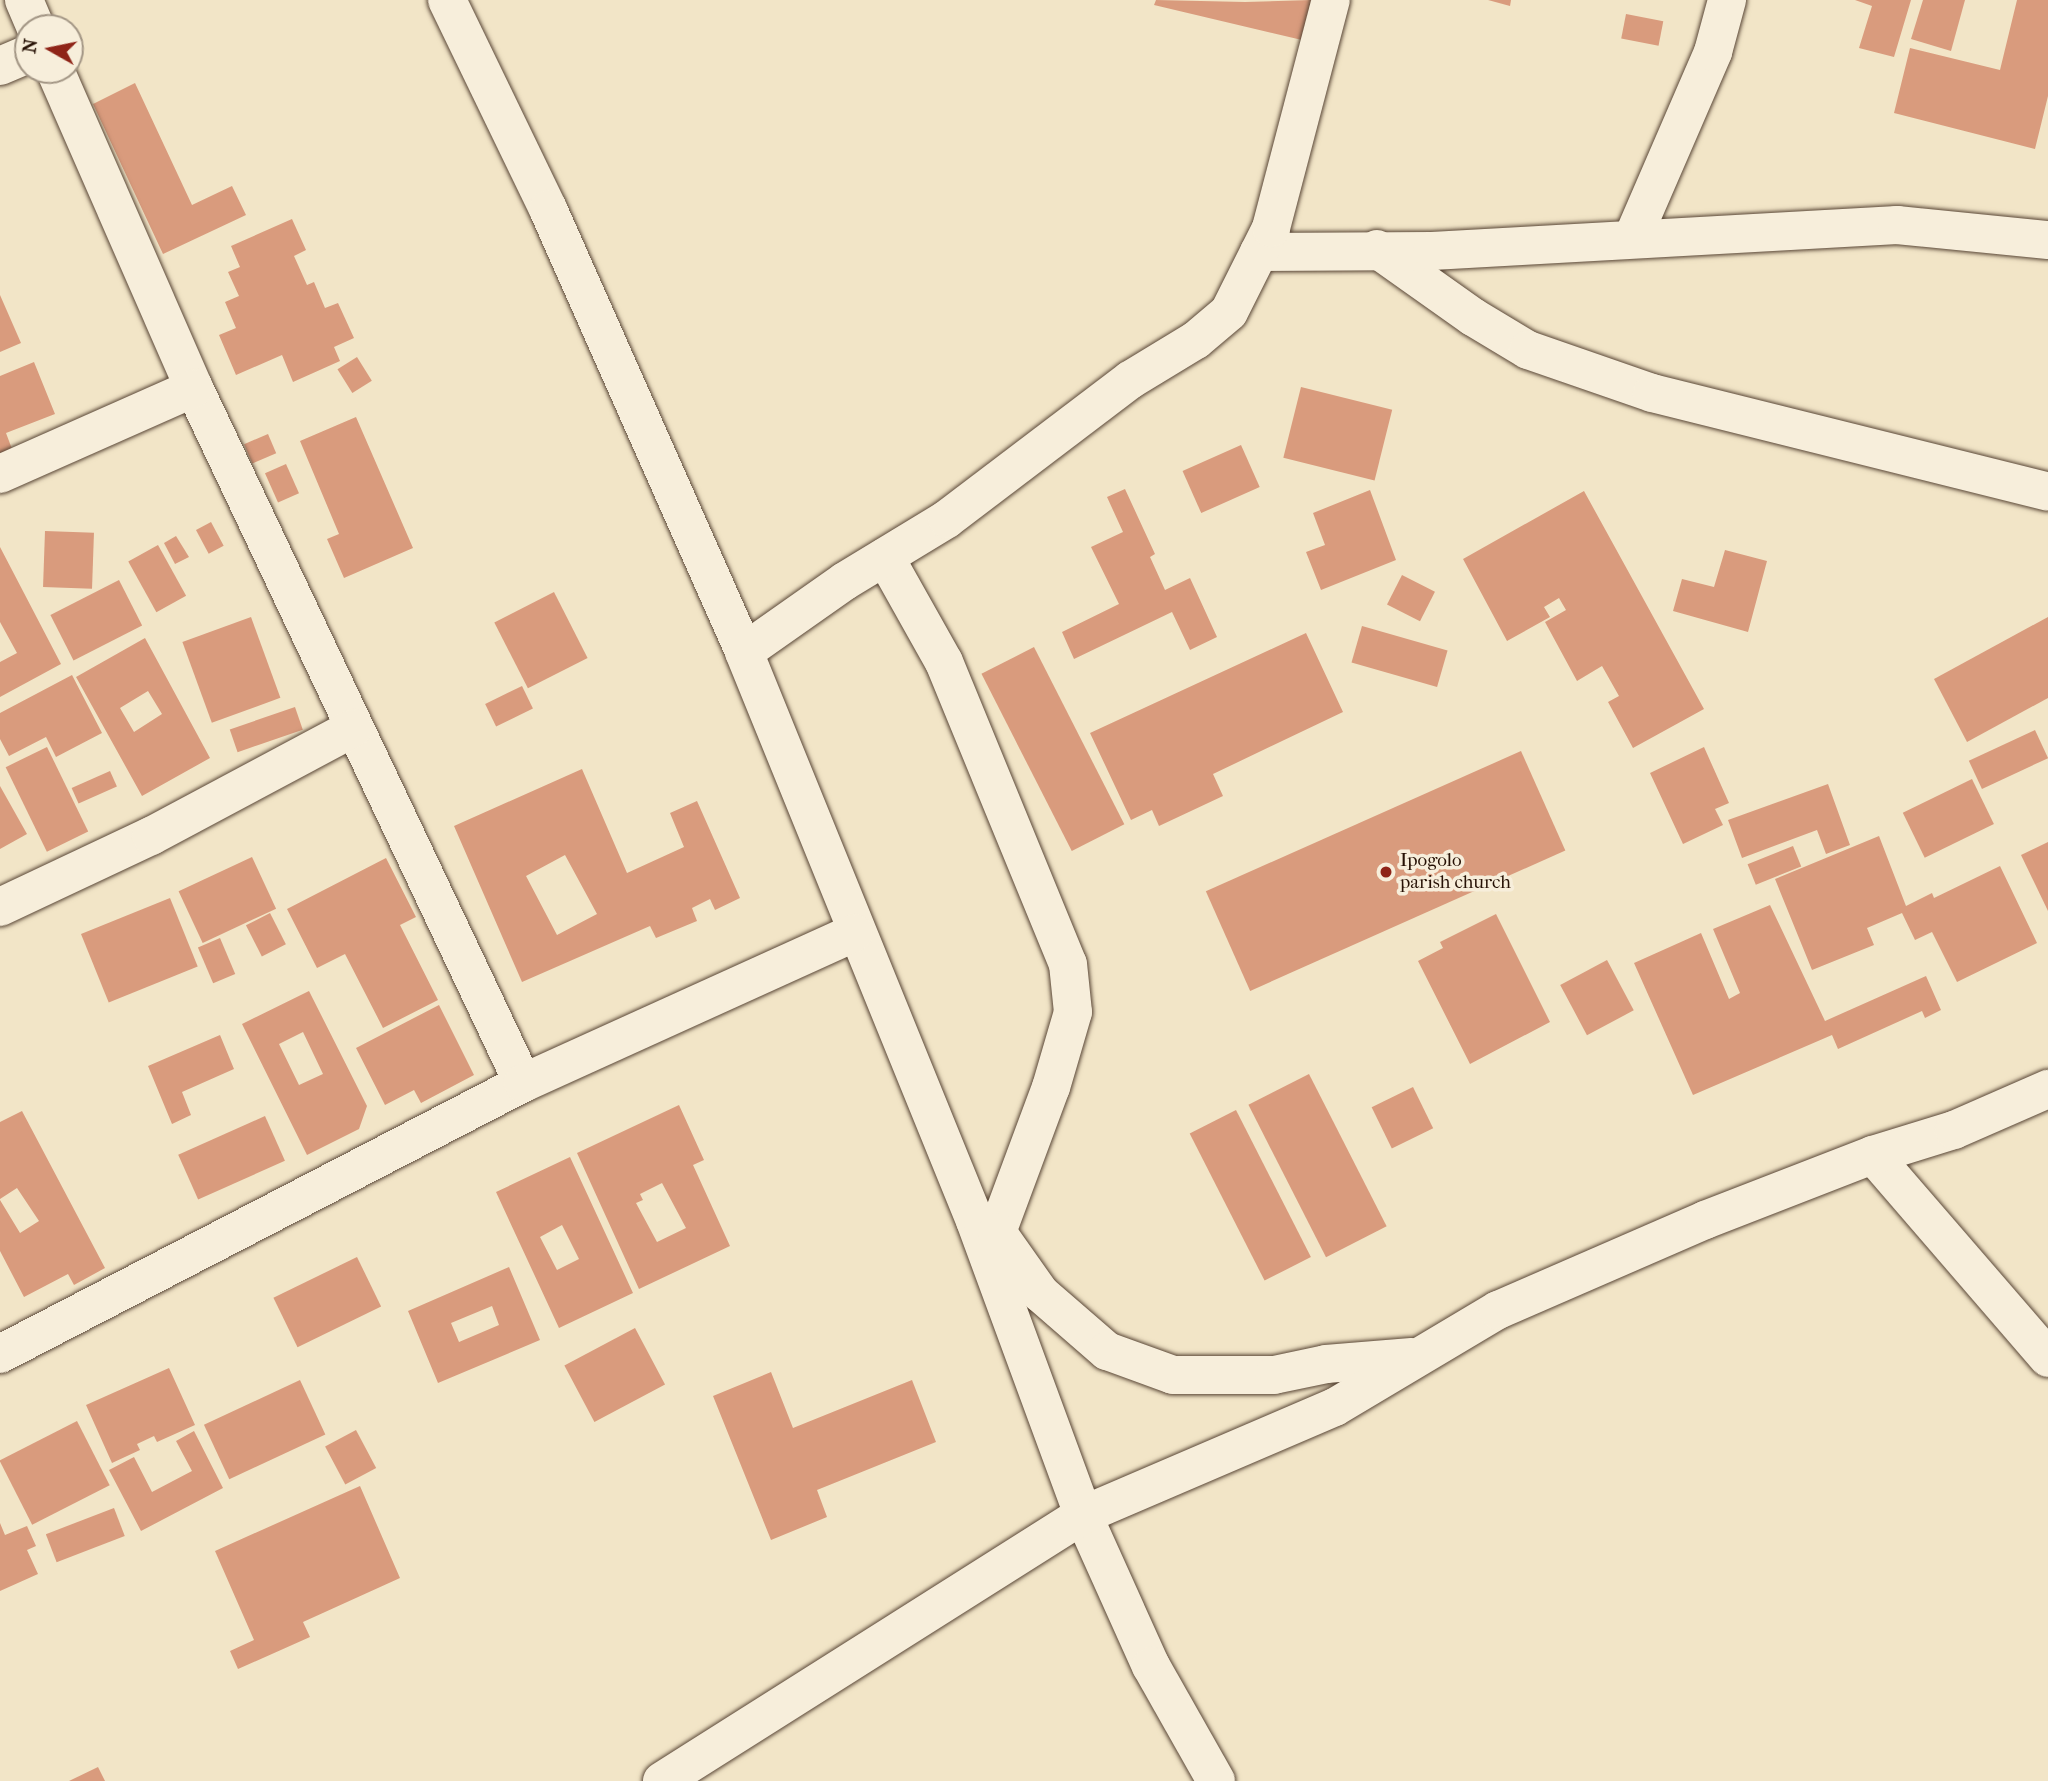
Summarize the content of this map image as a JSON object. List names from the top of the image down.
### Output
{
  "places": ["Ipogolo parish church"],
  "north": "left"
}
